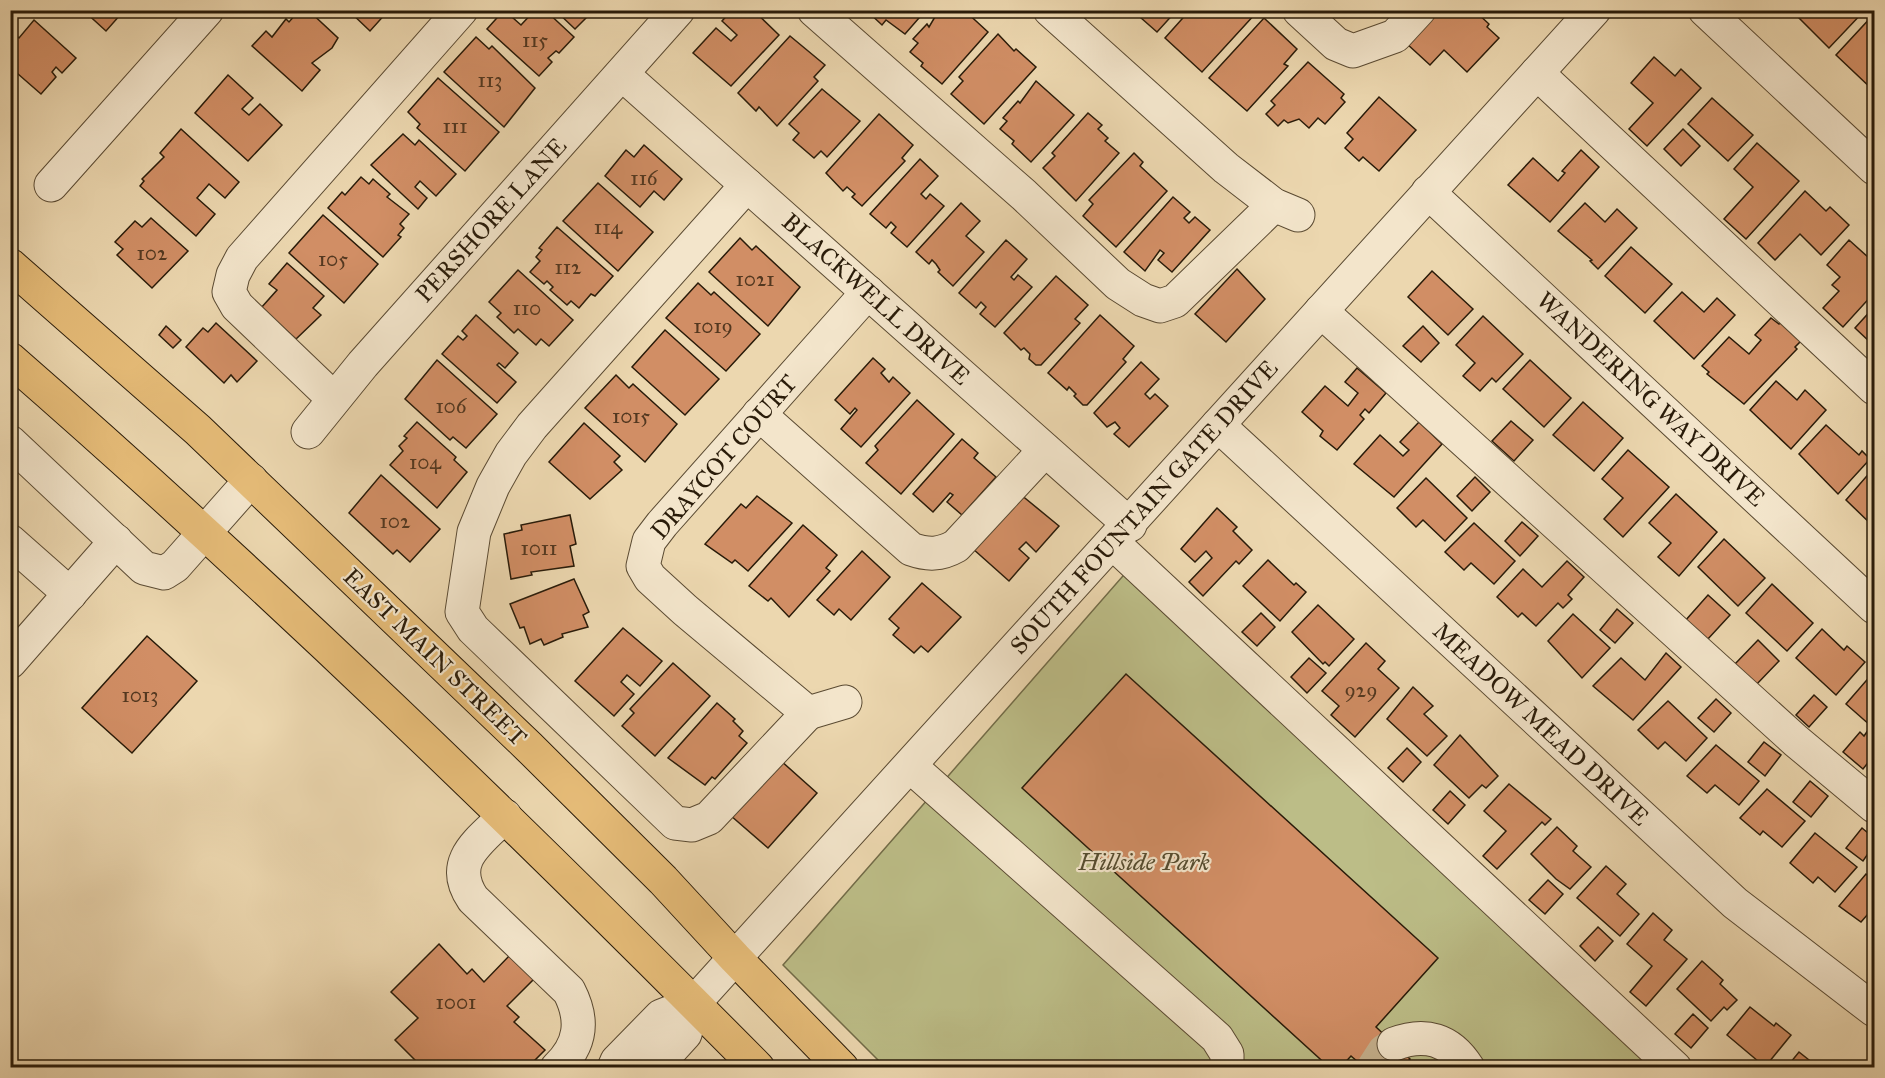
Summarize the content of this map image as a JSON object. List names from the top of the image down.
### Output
{
  "streets": {
    "main road": ["EAST MAIN STREET"],
    "street": [
      "PERSHORE LANE",
      "BLACKWELL DRIVE",
      "WANDERING WAY DRIVE",
      "DRAYCOT COURT",
      "SOUTH FOUNTAIN GATE DRIVE",
      "MEADOW MEAD DRIVE"
    ]
  },
  "crossings": [
    ["PERSHORE LANE", "BLACKWELL DRIVE"],
    ["BLACKWELL DRIVE", "DRAYCOT COURT"],
    ["BLACKWELL DRIVE", "SOUTH FOUNTAIN GATE DRIVE"],
    ["WANDERING WAY DRIVE", "SOUTH FOUNTAIN GATE DRIVE"],
    ["SOUTH FOUNTAIN GATE DRIVE", "EAST MAIN STREET"],
    ["SOUTH FOUNTAIN GATE DRIVE", "MEADOW MEAD DRIVE"]
  ],
  "parks": ["Hillside Park"],
  "house_numbers": [
    "115",
    "113",
    "111",
    "116",
    "114",
    "102",
    "105",
    "112",
    "1021",
    "110",
    "1019",
    "106",
    "1015",
    "104",
    "102",
    "1011",
    "929",
    "1013",
    "1001"
  ]
}
